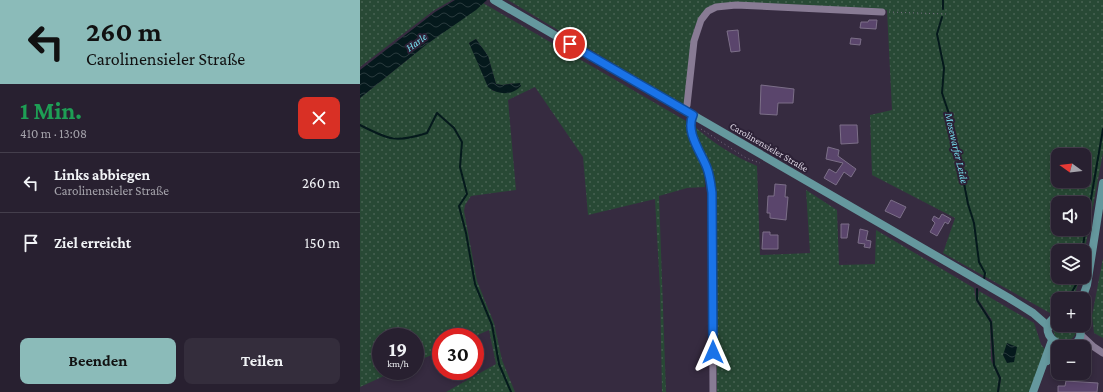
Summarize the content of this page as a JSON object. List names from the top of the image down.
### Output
{
  "streets": {
    "main road": ["Carolinensieler Straße"]
  },
  "water": ["Harle", "Mosewarfer Leide"],
  "north": "left",
  "page": {
    "turn": ["260 m", "Carolinensieler Straße"],
    "heading": ["1 Min.", "410 m · 13:08"],
    "map_buttons": ["+", "−"],
    "list": [
      {
        "name": "Links abbiegen",
        "note": "Carolinensieler Straße",
        "value": "260 m"
      },
      {
        "name": "Ziel erreicht",
        "value": "150 m"
      }
    ],
    "speed": "19 km/h",
    "limit": "30",
    "buttons": ["Beenden", "Teilen"]
  }
}
